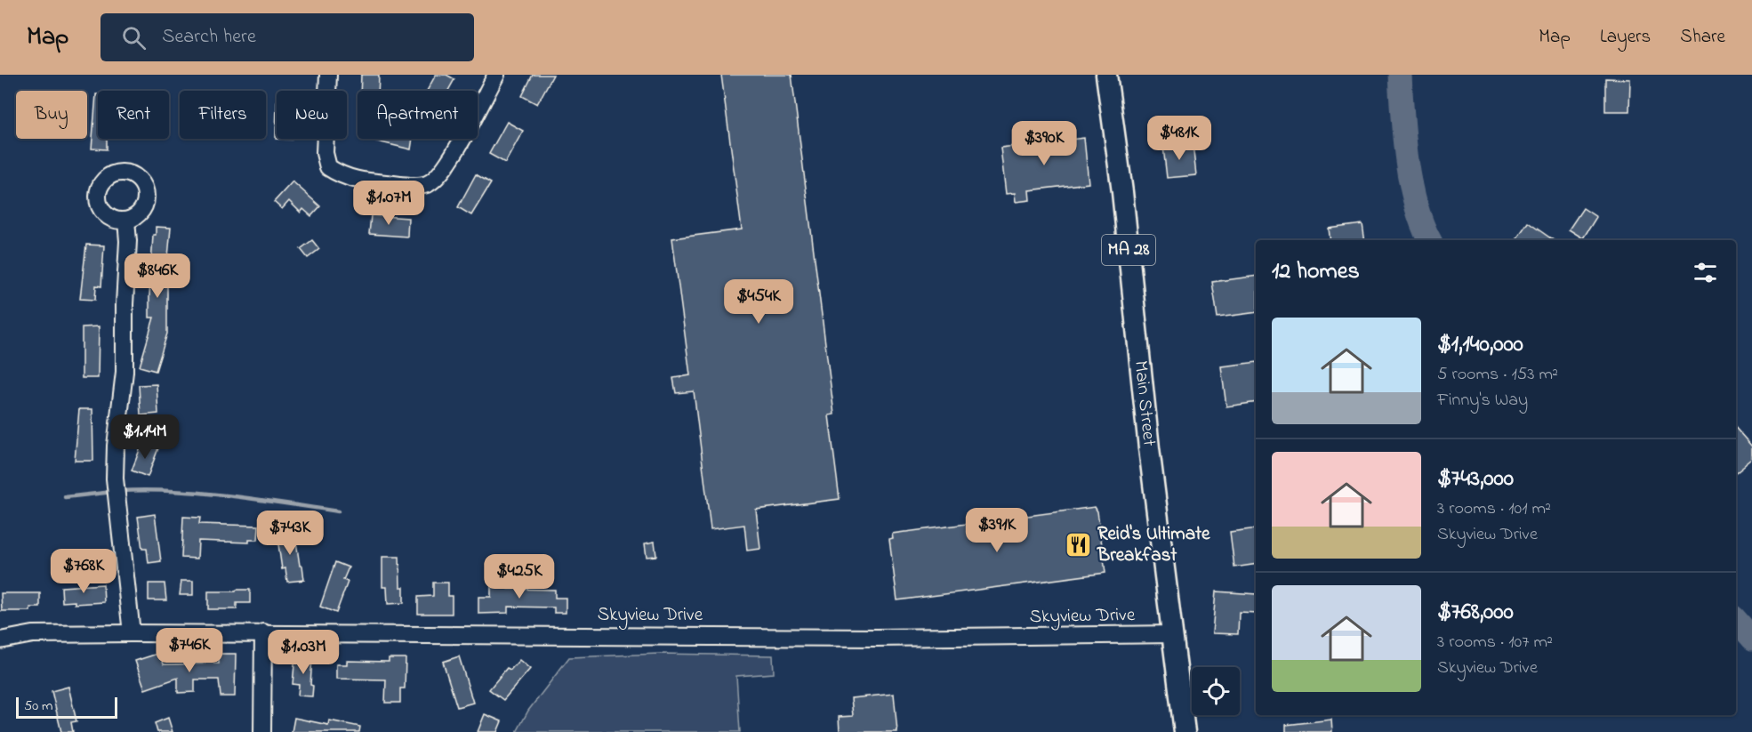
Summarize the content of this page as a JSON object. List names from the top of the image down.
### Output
{
  "streets": {
    "main road": ["MA 28", "Main Street"],
    "street": ["Skyview Drive"]
  },
  "crossings": [
    ["Main Street", "Skyview Drive"]
  ],
  "places": {
    "restaurant": ["Reid's Ultimate Breakfast"]
  },
  "scale_bar": "50 m",
  "page": {
    "header": "Map",
    "search": "Search here",
    "nav": ["Map", "Layers", "Share"],
    "chip": [
      "Buy",
      "Rent",
      "Filters",
      "New",
      "Apartment"
    ],
    "price": [
      "$481K",
      "$390K",
      "$1.07M",
      "$846K",
      "$454K",
      "$1.14M",
      "$391K",
      "$743K",
      "$768K",
      "$425K",
      "$746K",
      "$1.03M"
    ],
    "heading": "12 homes",
    "list": [
      {
        "name": "$1,140,000",
        "note": "5 rooms · 153 m² · Finny's Way"
      },
      {
        "name": "$743,000",
        "note": "3 rooms · 101 m² · Skyview Drive"
      },
      {
        "name": "$768,000",
        "note": "3 rooms · 107 m² · Skyview Drive"
      }
    ],
    "scale": "50 m"
  }
}
